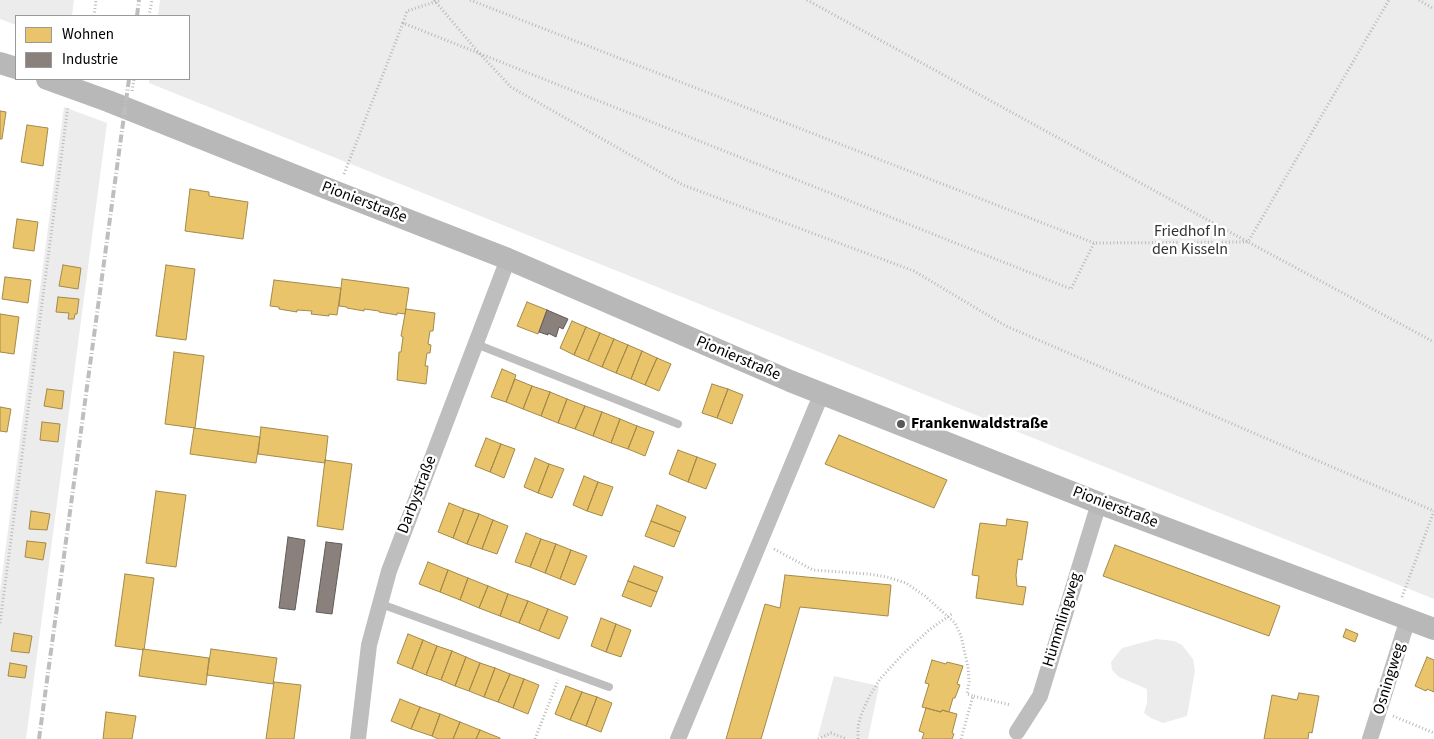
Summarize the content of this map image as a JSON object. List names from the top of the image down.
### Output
{
  "streets": {
    "street": [
      "Pionierstraße",
      "Darbystraße",
      "Hümmlingweg",
      "Osningweg"
    ]
  },
  "crossings": [
    ["Pionierstraße", "Darbystraße"],
    ["Pionierstraße", "Hümmlingweg"],
    ["Pionierstraße", "Osningweg"]
  ],
  "parks": ["Friedhof In den Kisseln"],
  "places": ["Frankenwaldstraße"],
  "legend": ["Wohnen", "Industrie"]
}
